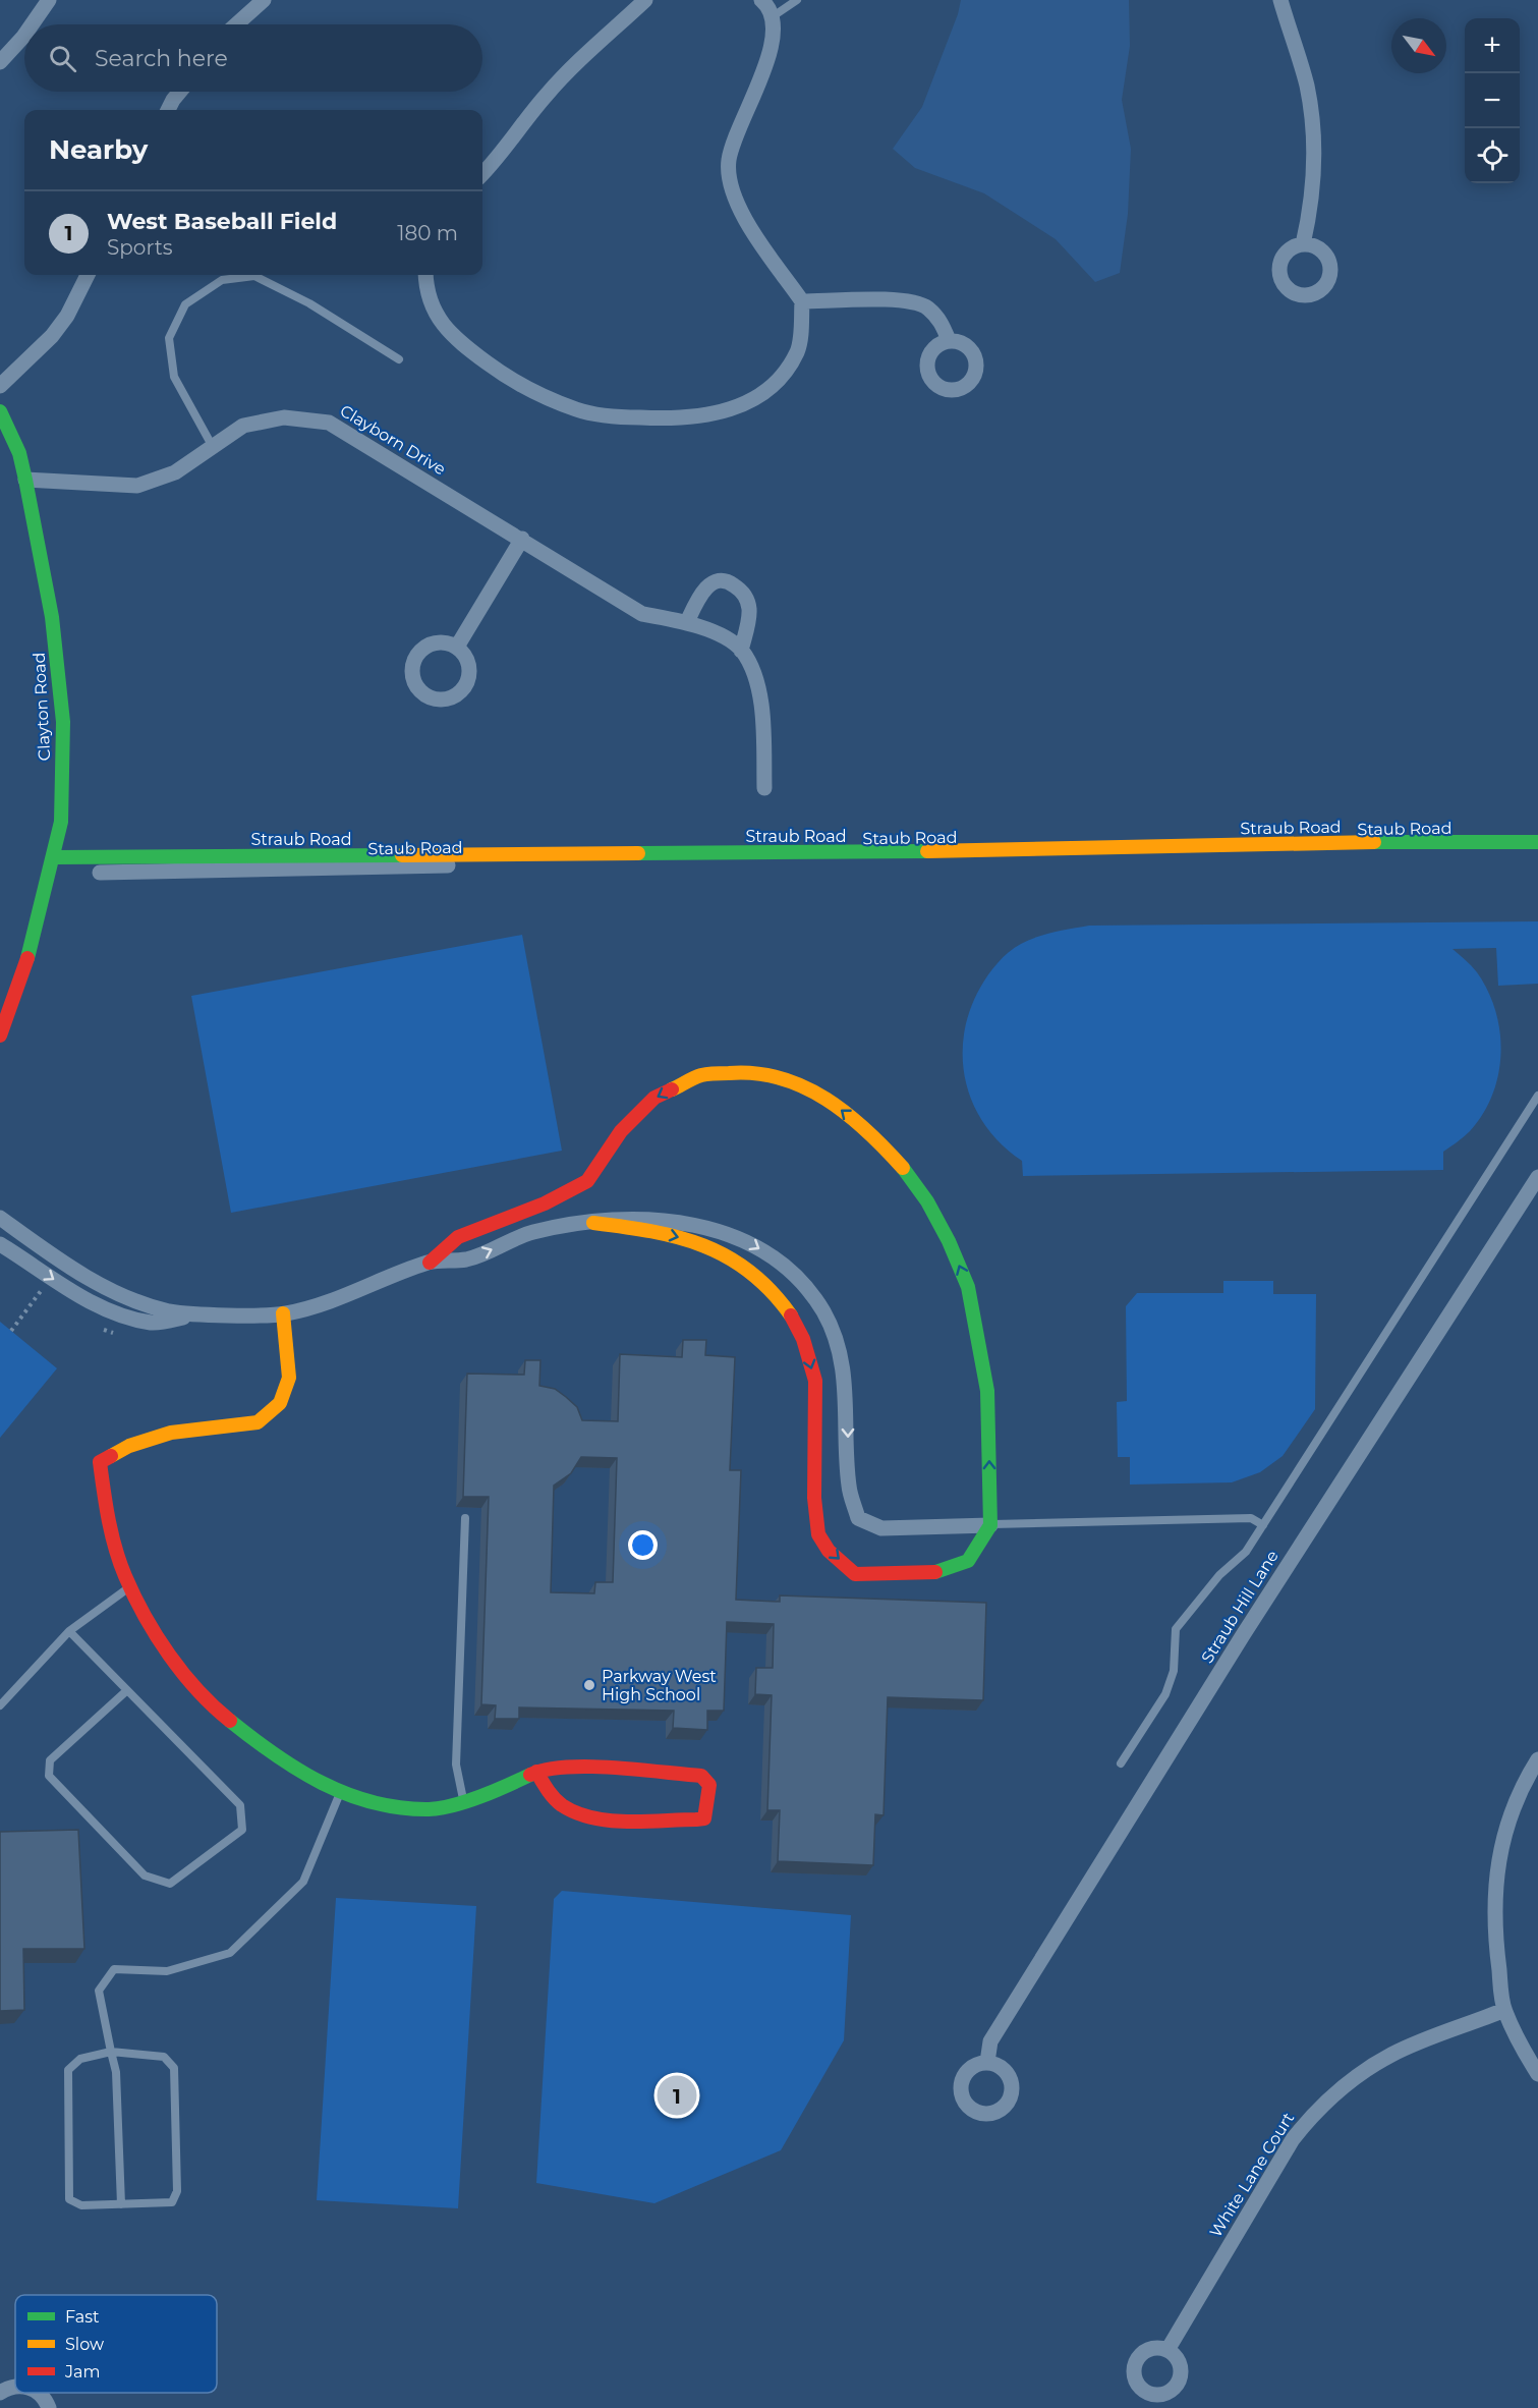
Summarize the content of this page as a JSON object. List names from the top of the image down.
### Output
{
  "streets": {
    "street": [
      "Clayborn Drive",
      "Clayton Road",
      "Straub Road",
      "Staub Road",
      "Straub Hill Lane",
      "White Lane Court"
    ]
  },
  "crossings": [
    ["Clayborn Drive", "Clayton Road"],
    ["Clayton Road", "Straub Road"],
    ["Straub Road", "Staub Road"]
  ],
  "places": ["Parkway West High School"],
  "legend": ["Fast", "Slow", "Jam"],
  "north": "bottom right",
  "page": {
    "map_buttons": ["+", "−"],
    "search": "Search here",
    "heading": "Nearby",
    "list": [
      {
        "mark": "1",
        "name": "West Baseball Field",
        "note": "Sports",
        "value": "180 m"
      }
    ],
    "pins": "1"
  }
}
